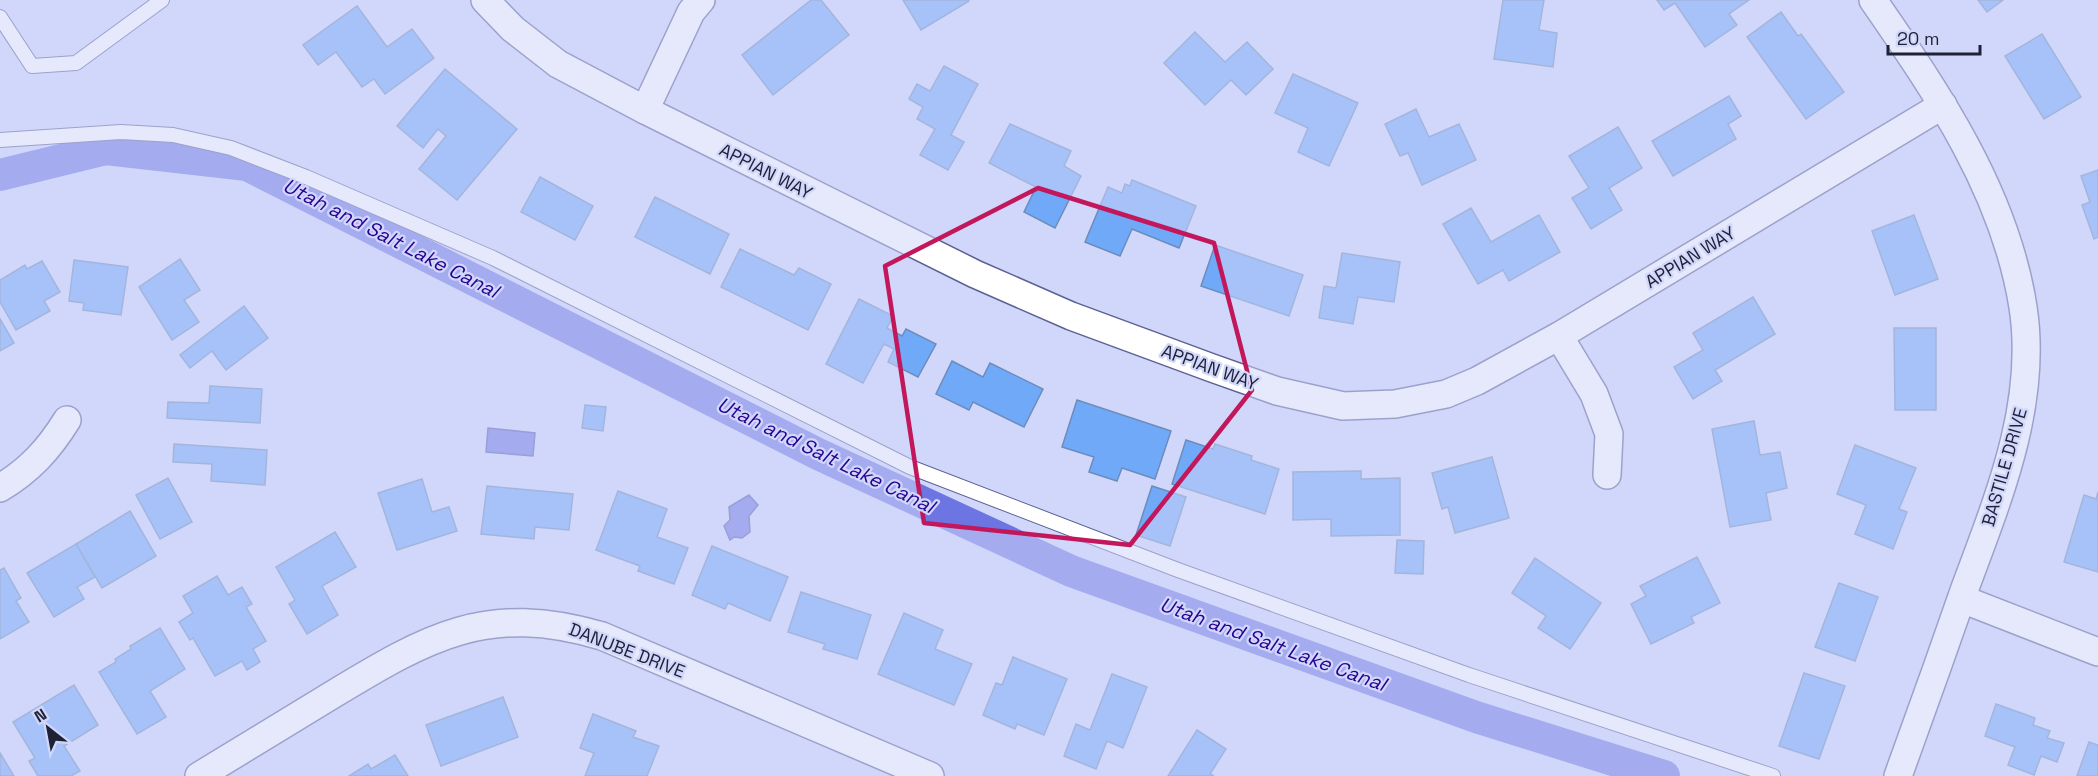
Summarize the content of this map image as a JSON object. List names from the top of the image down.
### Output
{
  "streets": {
    "street": ["APPIAN WAY", "BASTILE DRIVE", "DANUBE DRIVE"]
  },
  "crossings": [
    ["APPIAN WAY", "BASTILE DRIVE"]
  ],
  "water": ["Utah and Salt Lake Canal"],
  "scale_bar": "20 m",
  "north": "top left"
}
